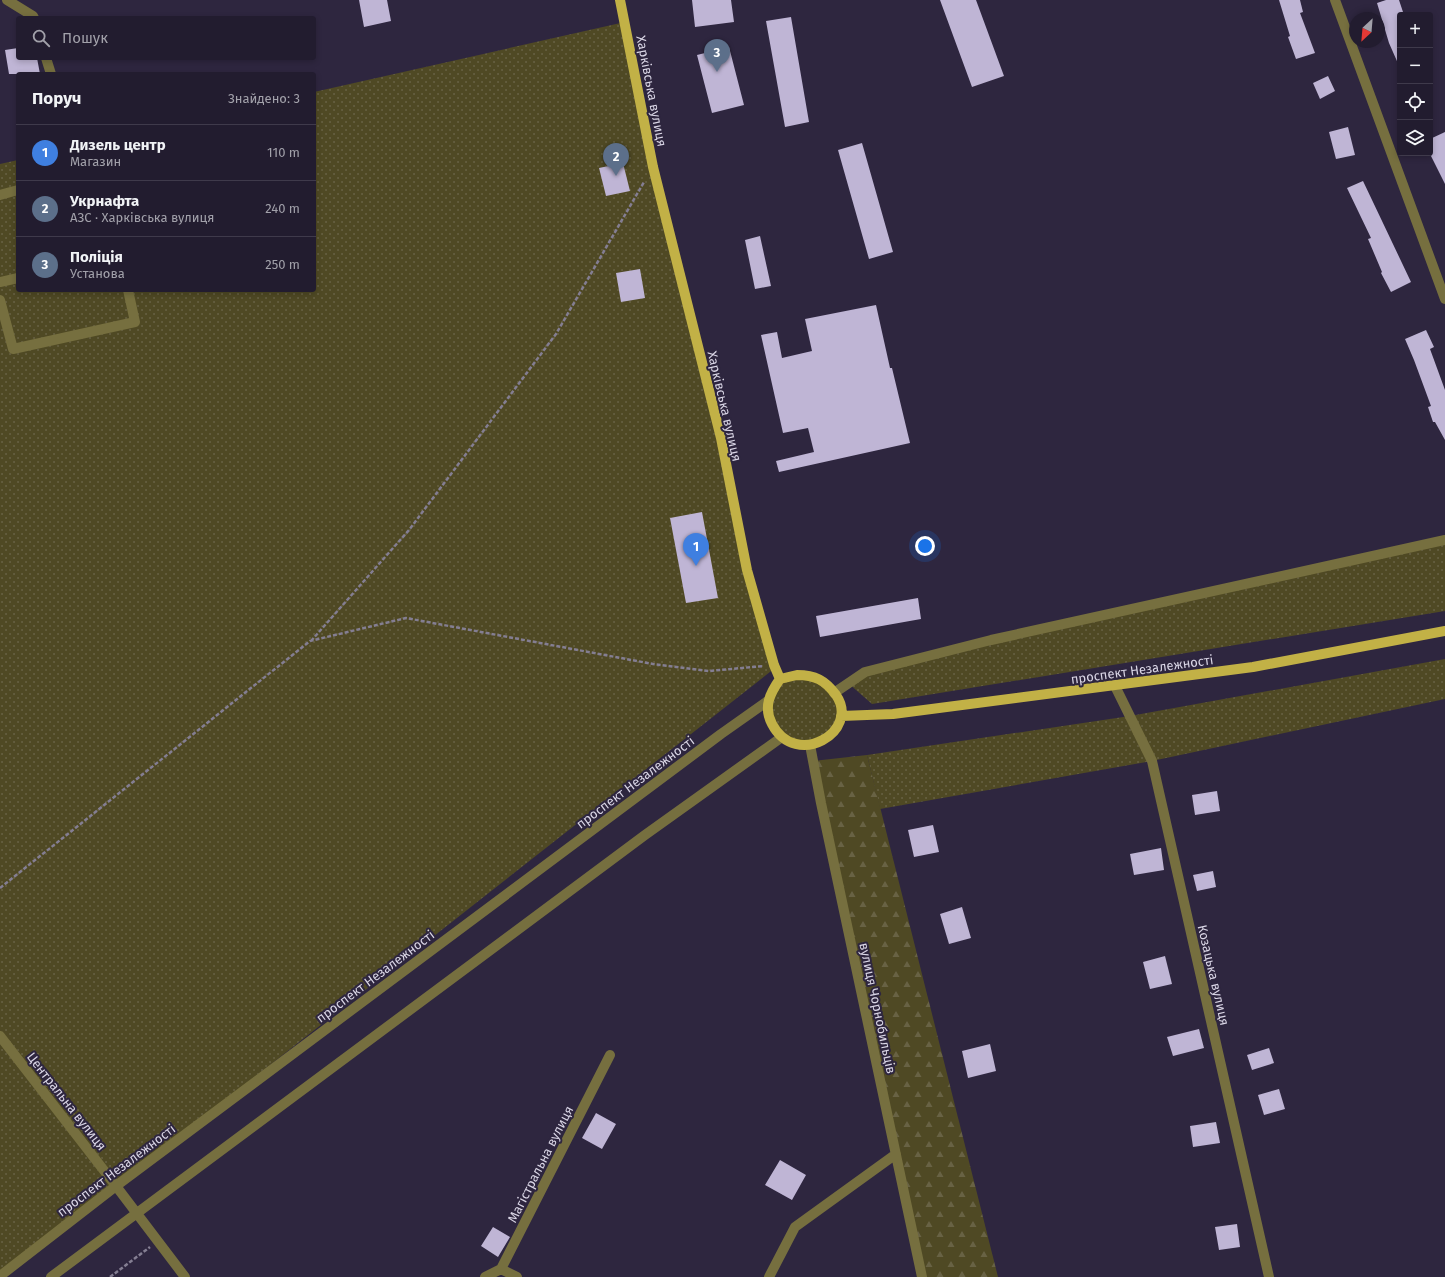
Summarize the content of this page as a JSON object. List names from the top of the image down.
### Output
{
  "streets": {
    "main road": ["Харківська вулиця", "проспект Незалежності"],
    "street": [
      "Козацька вулиця",
      "вулиця Чорнобильців",
      "Центральна вулиця",
      "Магістральна вулиця"
    ]
  },
  "crossings": [
    ["Харківська вулиця", "проспект Незалежності"],
    ["Харківська вулиця", "вулиця Чорнобильців"],
    ["проспект Незалежності", "Козацька вулиця"],
    ["проспект Незалежності", "вулиця Чорнобильців"],
    ["проспект Незалежності", "Центральна вулиця"]
  ],
  "north": "bottom left",
  "page": {
    "map_buttons": ["+", "−"],
    "search": "Пошук",
    "pins": ["3", "2", "1"],
    "heading": ["Поруч", "Знайдено: 3"],
    "list": [
      {
        "mark": "1",
        "name": "Дизель центр",
        "note": "Магазин",
        "value": "110 m"
      },
      {
        "mark": "2",
        "name": "Укрнафта",
        "note": "АЗС · Харківська вулиця",
        "value": "240 m"
      },
      {
        "mark": "3",
        "name": "Поліція",
        "note": "Установа",
        "value": "250 m"
      }
    ]
  }
}
